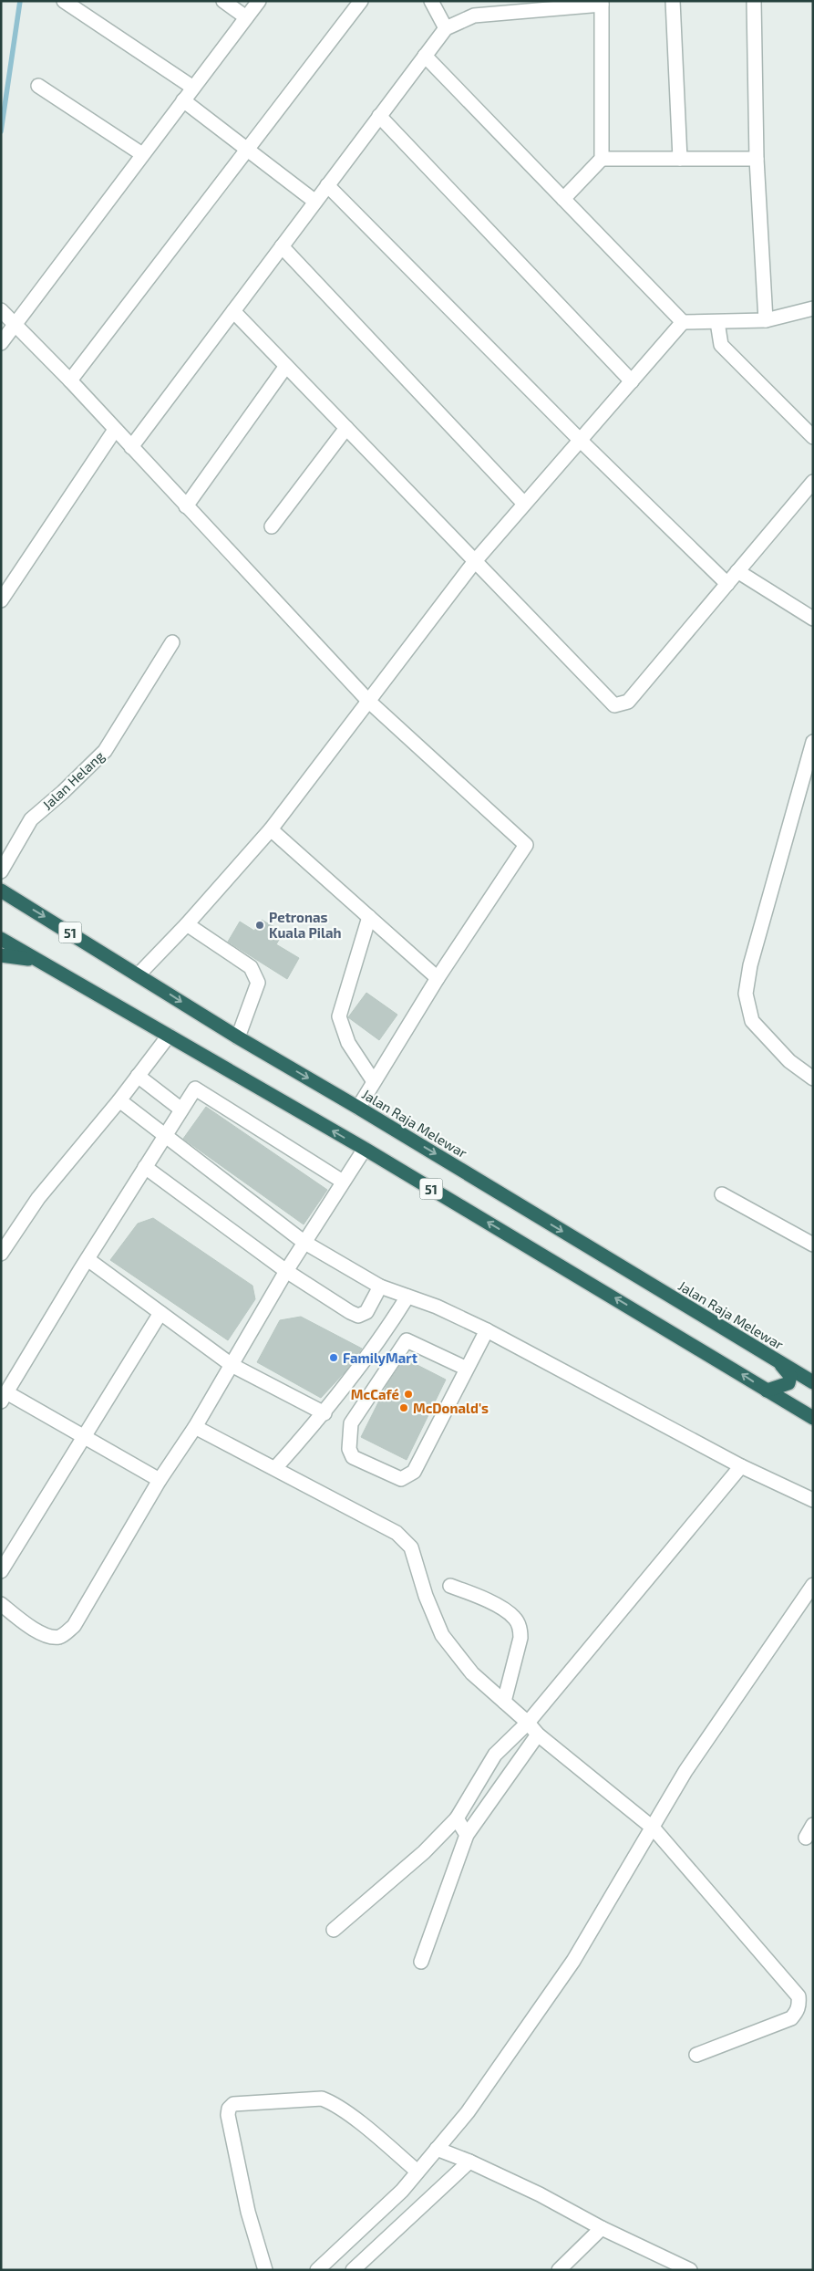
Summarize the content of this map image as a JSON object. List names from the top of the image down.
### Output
{
  "streets": {
    "highway": ["51", "Jalan Raja Melewar"],
    "street": ["Jalan Helang"]
  },
  "places": [
    "Petronas Kuala Pilah",
    "FamilyMart",
    "McCafé",
    "McDonald's"
  ]
}
